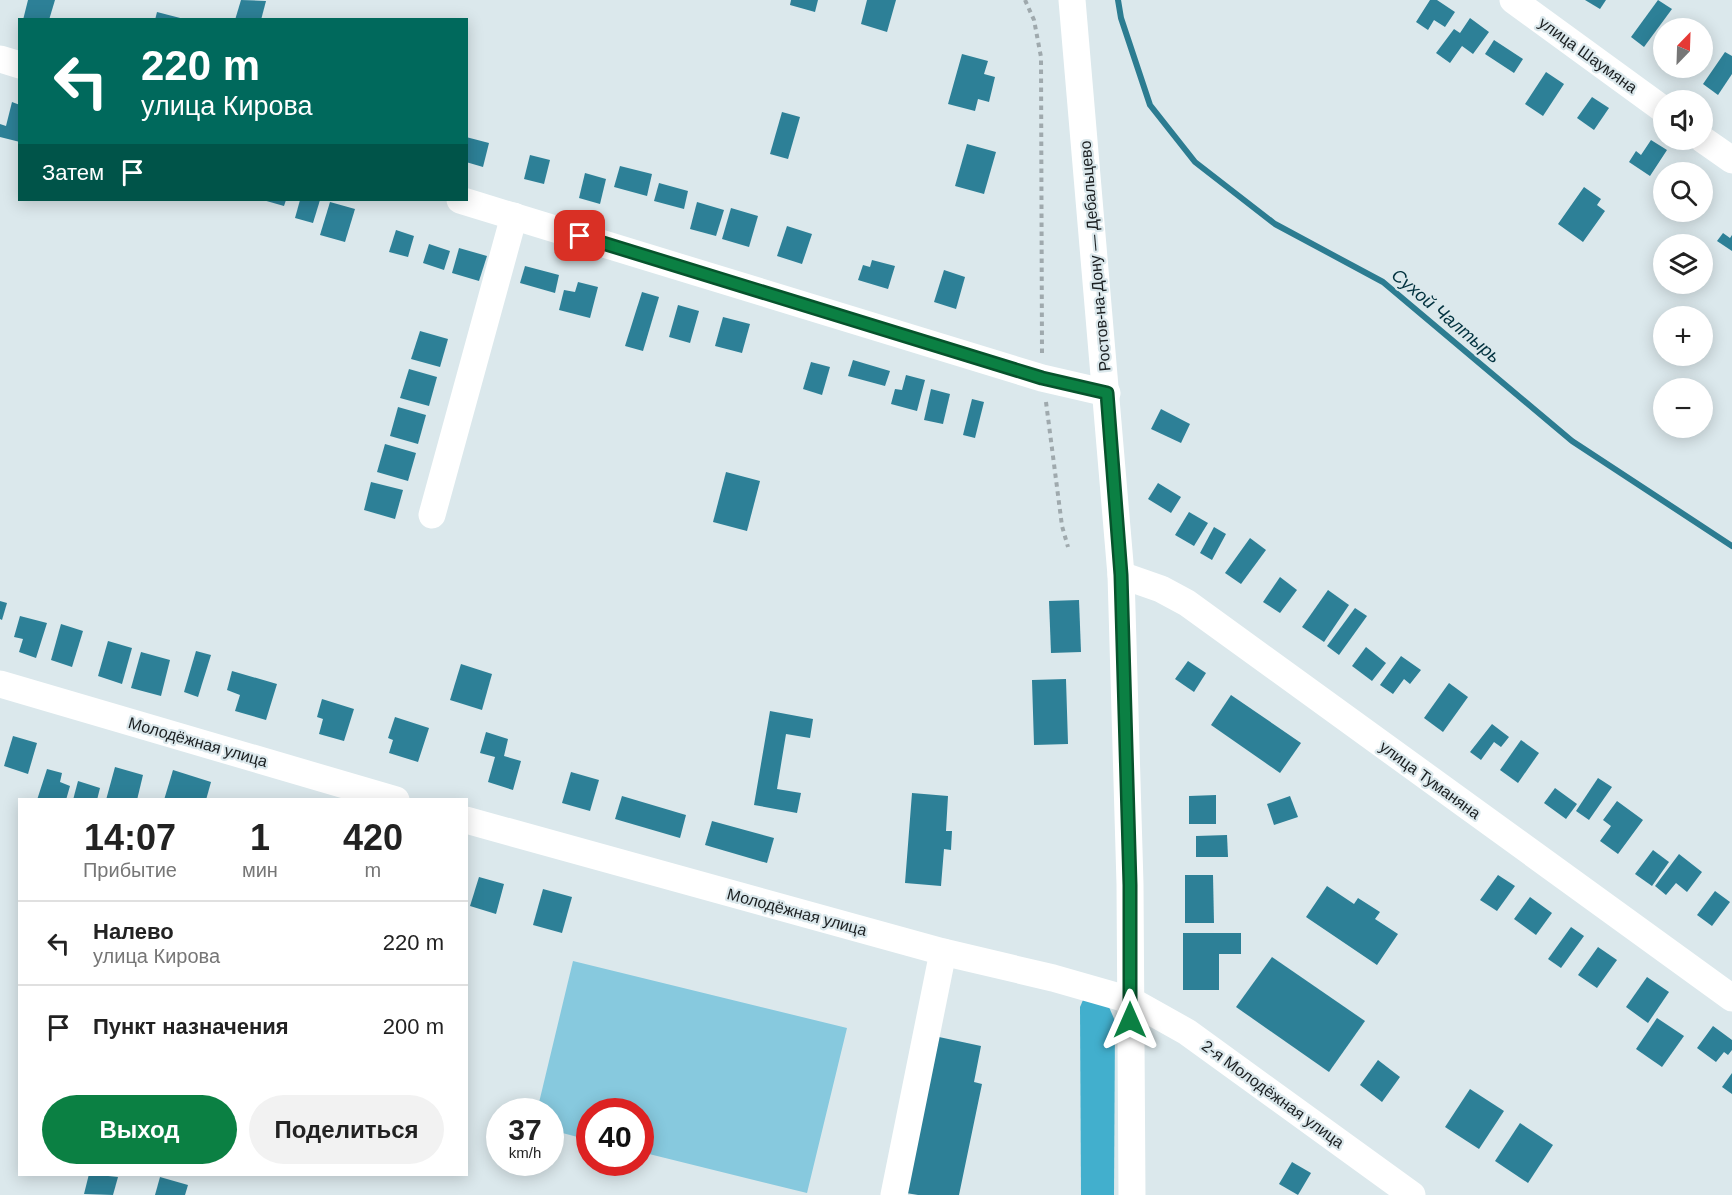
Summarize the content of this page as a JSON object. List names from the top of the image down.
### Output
{
  "streets": {
    "street": [
      "улица Шаумяна",
      "Ростов-на-Дону — Дебальцево",
      "Молодёжная улица",
      "улица Туманяна",
      "2-я Молодёжная улица"
    ]
  },
  "crossings": [
    ["Ростов-на-Дону — Дебальцево", "Молодёжная улица"],
    ["Ростов-на-Дону — Дебальцево", "улица Туманяна"],
    ["Ростов-на-Дону — Дебальцево", "2-я Молодёжная улица"],
    ["Молодёжная улица", "2-я Молодёжная улица"]
  ],
  "water": ["Сухой Чалтырь"],
  "north": "top right",
  "page": {
    "map_buttons": ["+", "−"],
    "turn": ["220 m", "улица Кирова"],
    "then": "Затем",
    "eta": [
      "14:07",
      "Прибытие",
      "1",
      "мин",
      "420",
      "m"
    ],
    "list": [
      {
        "name": "Налево",
        "note": "улица Кирова",
        "value": "220 m"
      },
      {
        "name": "Пункт назначения",
        "value": "200 m"
      }
    ],
    "buttons": ["Выход", "Поделиться"],
    "speed": "37 km/h",
    "limit": "40"
  }
}
